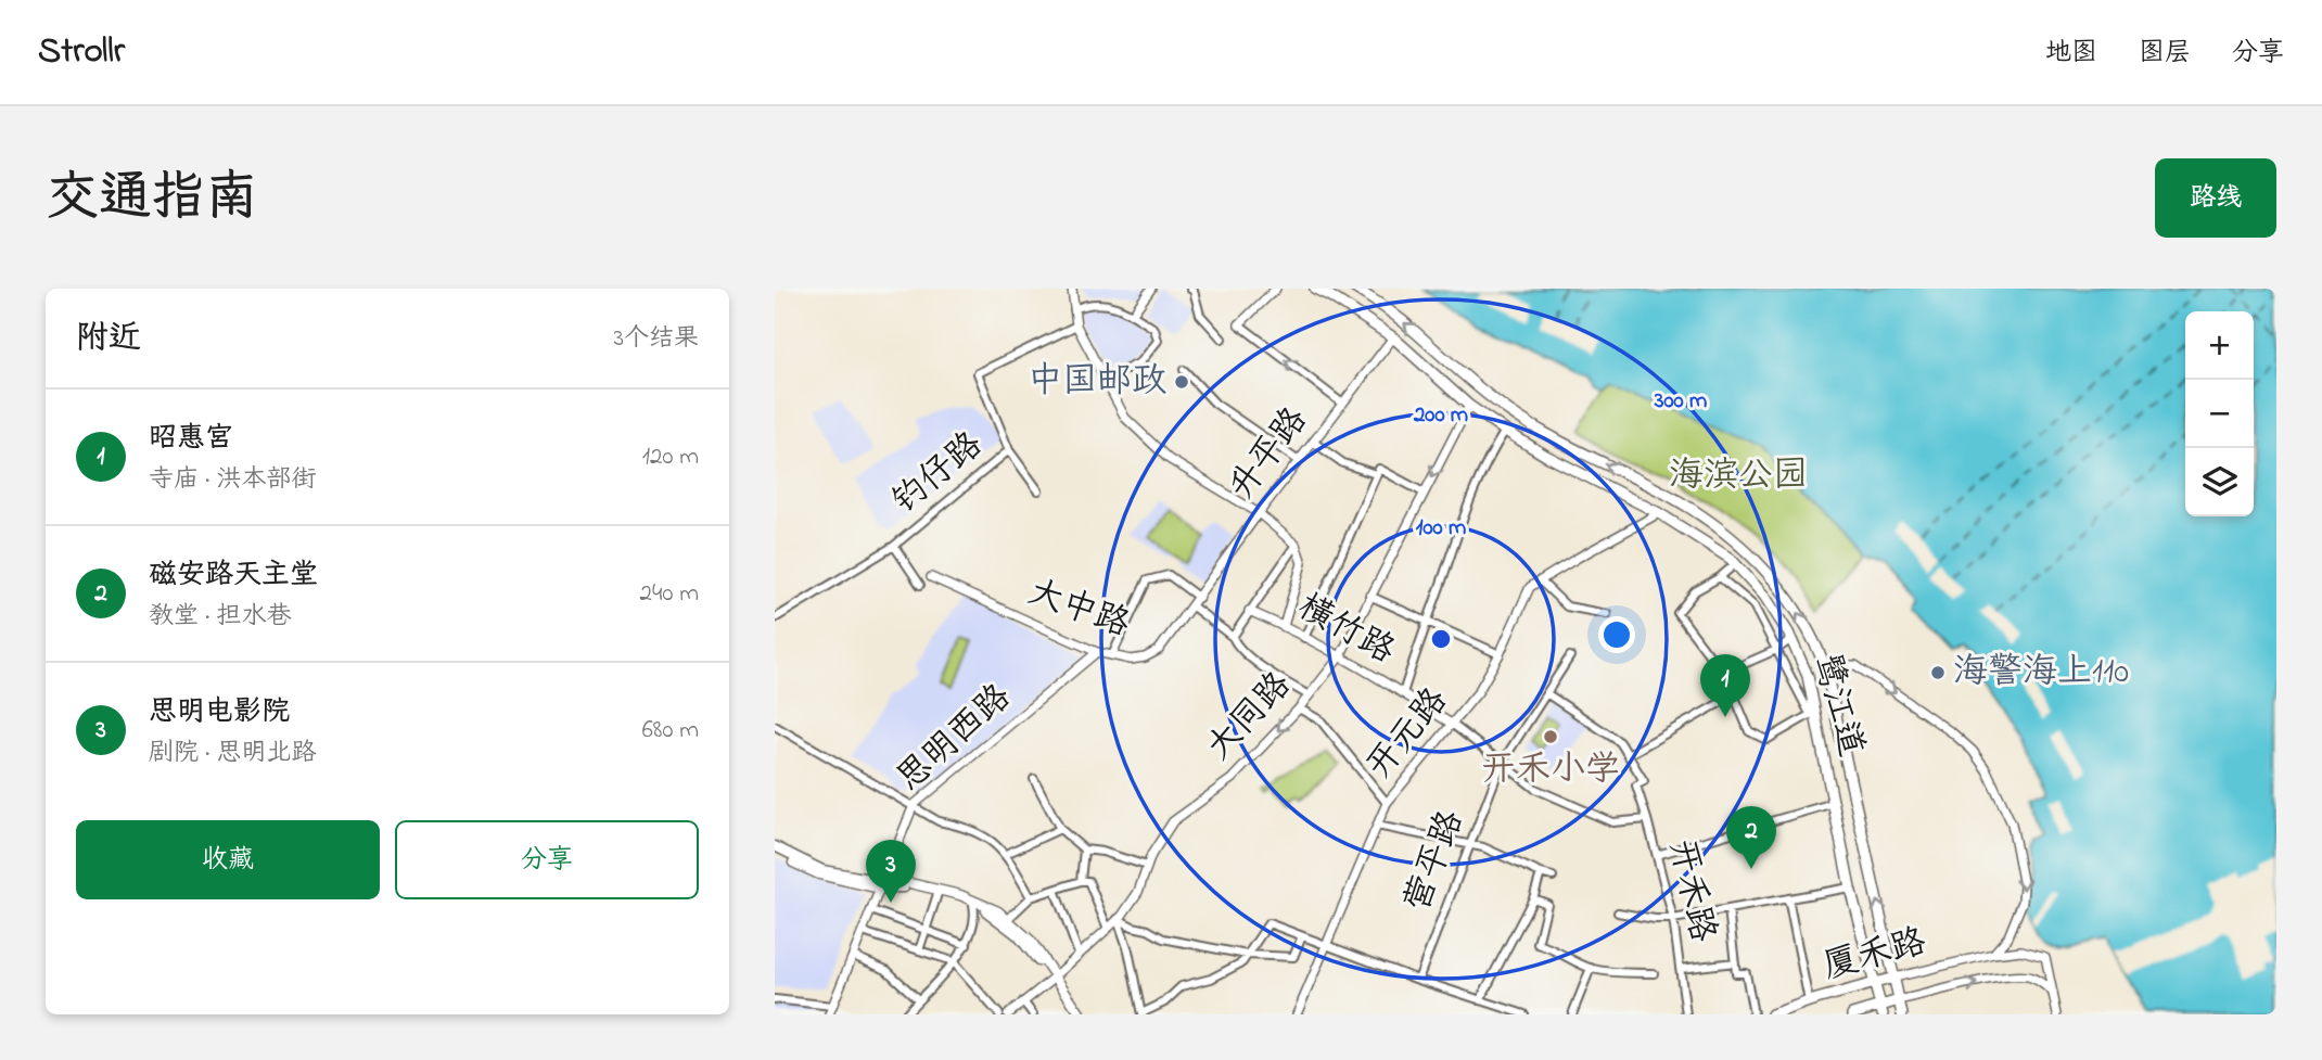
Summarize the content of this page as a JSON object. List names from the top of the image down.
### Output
{
  "streets": {
    "main road": ["鹭江道", "厦禾路"],
    "street": [
      "升平路",
      "钓仔路",
      "大中路",
      "横竹路",
      "大同路",
      "开元路",
      "思明西路",
      "营平路",
      "开禾路"
    ]
  },
  "crossings": [
    ["升平路", "大中路"],
    ["升平路", "鹭江道"],
    ["大中路", "思明西路"],
    ["横竹路", "大同路"],
    ["横竹路", "开元路"],
    ["横竹路", "开禾路"],
    ["鹭江道", "大同路"],
    ["鹭江道", "开元路"],
    ["鹭江道", "厦禾路"],
    ["开元路", "开禾路"],
    ["营平路", "开禾路"]
  ],
  "one_way": ["大同路"],
  "parks": ["海滨公园"],
  "places": ["中国邮政", "海警海上110", "开禾小学"],
  "page": {
    "header": "Strollr",
    "nav": ["地图", "图层", "分享"],
    "title": "交通指南",
    "buttons": [
      "路线",
      ["收藏", "分享"]
    ],
    "heading": ["附近", "3个结果"],
    "map_buttons": ["+", "−"],
    "list": [
      {
        "mark": "1",
        "name": "昭惠宫",
        "note": "寺庙 · 洪本部街",
        "value": "120 m"
      },
      {
        "mark": "2",
        "name": "磁安路天主堂",
        "note": "教堂 · 担水巷",
        "value": "240 m"
      },
      {
        "mark": "3",
        "name": "思明电影院",
        "note": "剧院 · 思明北路",
        "value": "680 m"
      }
    ],
    "pins": ["1", "2", "3"]
  },
  "rings": ["300 m", "200 m", "100 m"]
}
